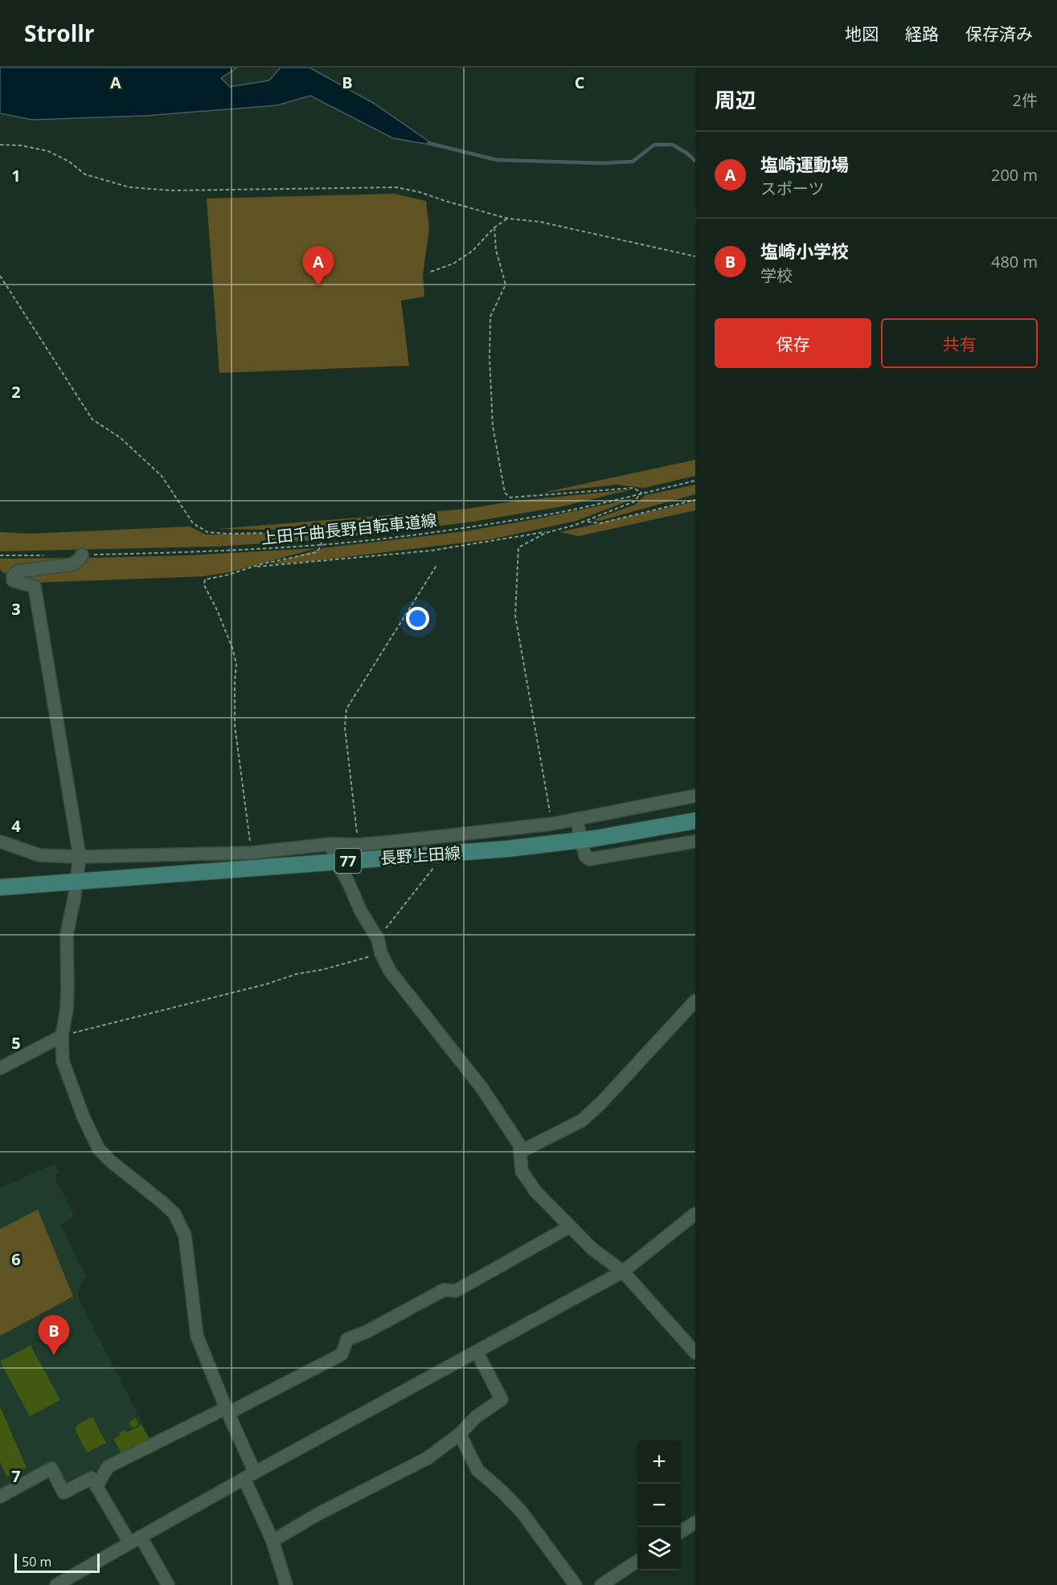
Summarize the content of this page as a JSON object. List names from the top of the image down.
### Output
{
  "streets": {
    "main road": ["長野上田線", "77"],
    "path": ["上田千曲長野自転車道線"]
  },
  "scale_bar": "50 m",
  "page": {
    "header": "Strollr",
    "nav": ["地図", "経路", "保存済み"],
    "heading": ["周辺", "2件"],
    "list": [
      {
        "mark": "A",
        "name": "塩崎運動場",
        "note": "スポーツ",
        "value": "200 m"
      },
      {
        "mark": "B",
        "name": "塩崎小学校",
        "note": "学校",
        "value": "480 m"
      }
    ],
    "pins": ["A", "B"],
    "buttons": ["保存", "共有"],
    "map_buttons": ["+", "−"],
    "scale": "50 m"
  },
  "grid": {
    "columns": ["A", "B", "C"],
    "rows": [
      "1",
      "2",
      "3",
      "4",
      "5",
      "6",
      "7"
    ]
  }
}
